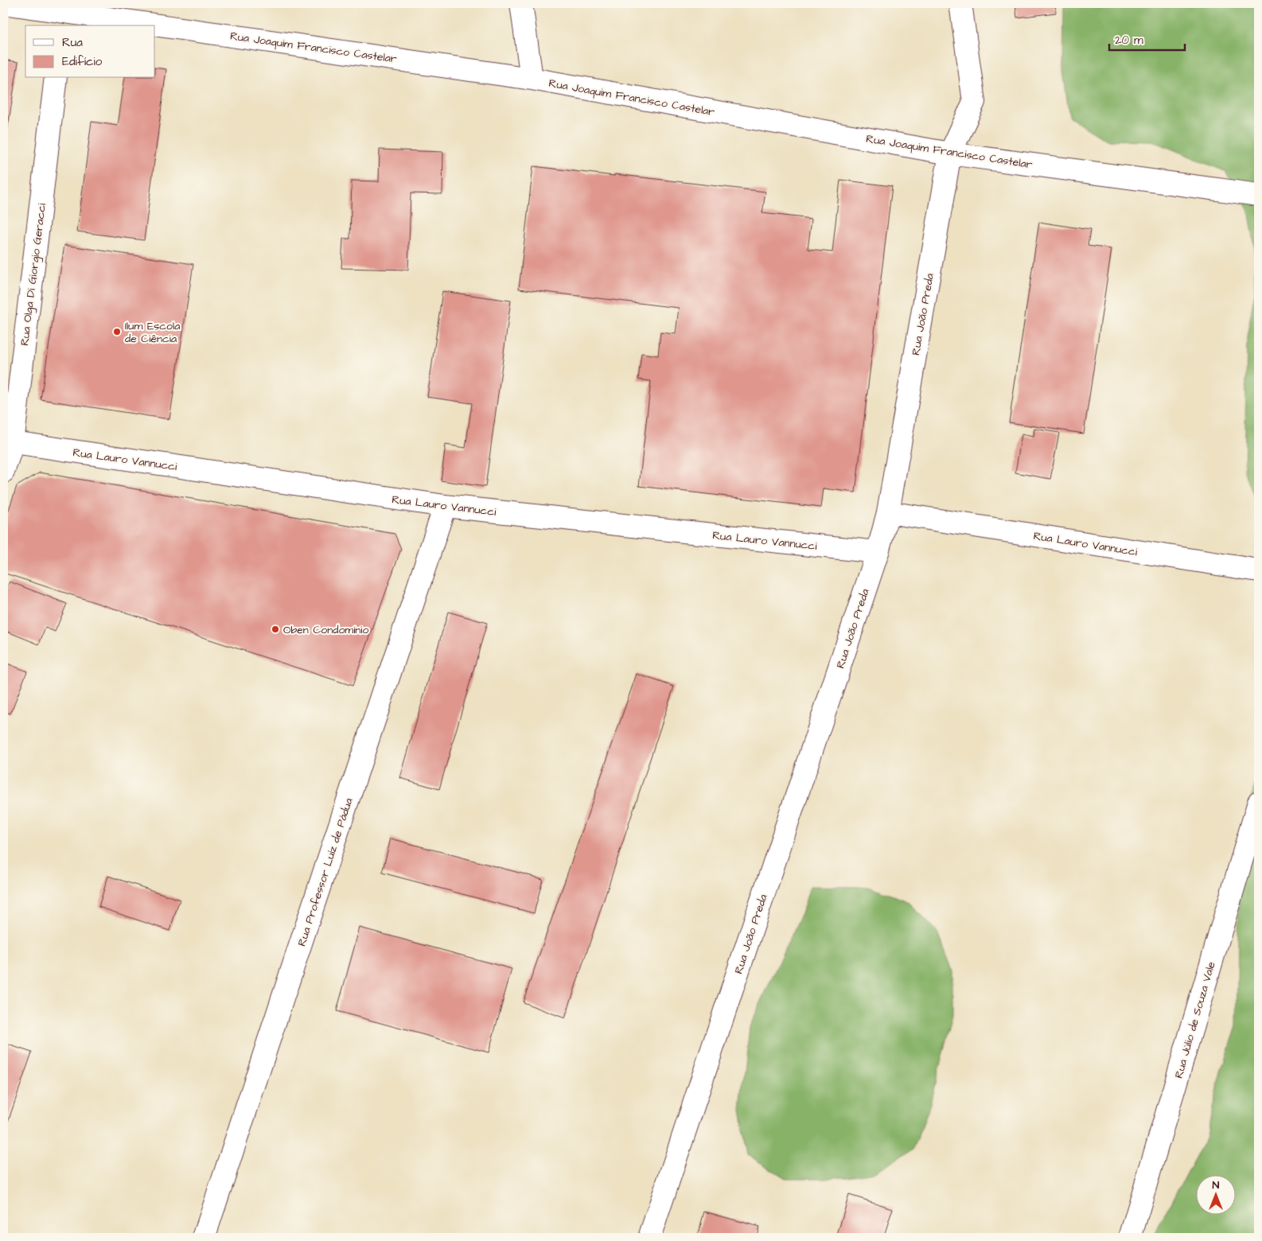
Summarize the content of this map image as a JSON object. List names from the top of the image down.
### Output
{
  "streets": {
    "street": [
      "Rua Joaquim Francisco Castelar",
      "Rua Olga Di Giorgio Geracci",
      "Rua João Preda",
      "Rua Lauro Vannucci",
      "Rua Professor Luíz de Pádua",
      "Rua Jùlio de Souza Vale"
    ]
  },
  "crossings": [
    ["Rua Joaquim Francisco Castelar", "Rua João Preda"],
    ["Rua Olga Di Giorgio Geracci", "Rua Lauro Vannucci"],
    ["Rua João Preda", "Rua Lauro Vannucci"],
    ["Rua Lauro Vannucci", "Rua Professor Luíz de Pádua"]
  ],
  "places": ["Ilum Escola de Ciência", "Oben Condomínio"],
  "legend": ["Rua", "Edifício"],
  "scale_bar": "20 m",
  "north": "top"
}
